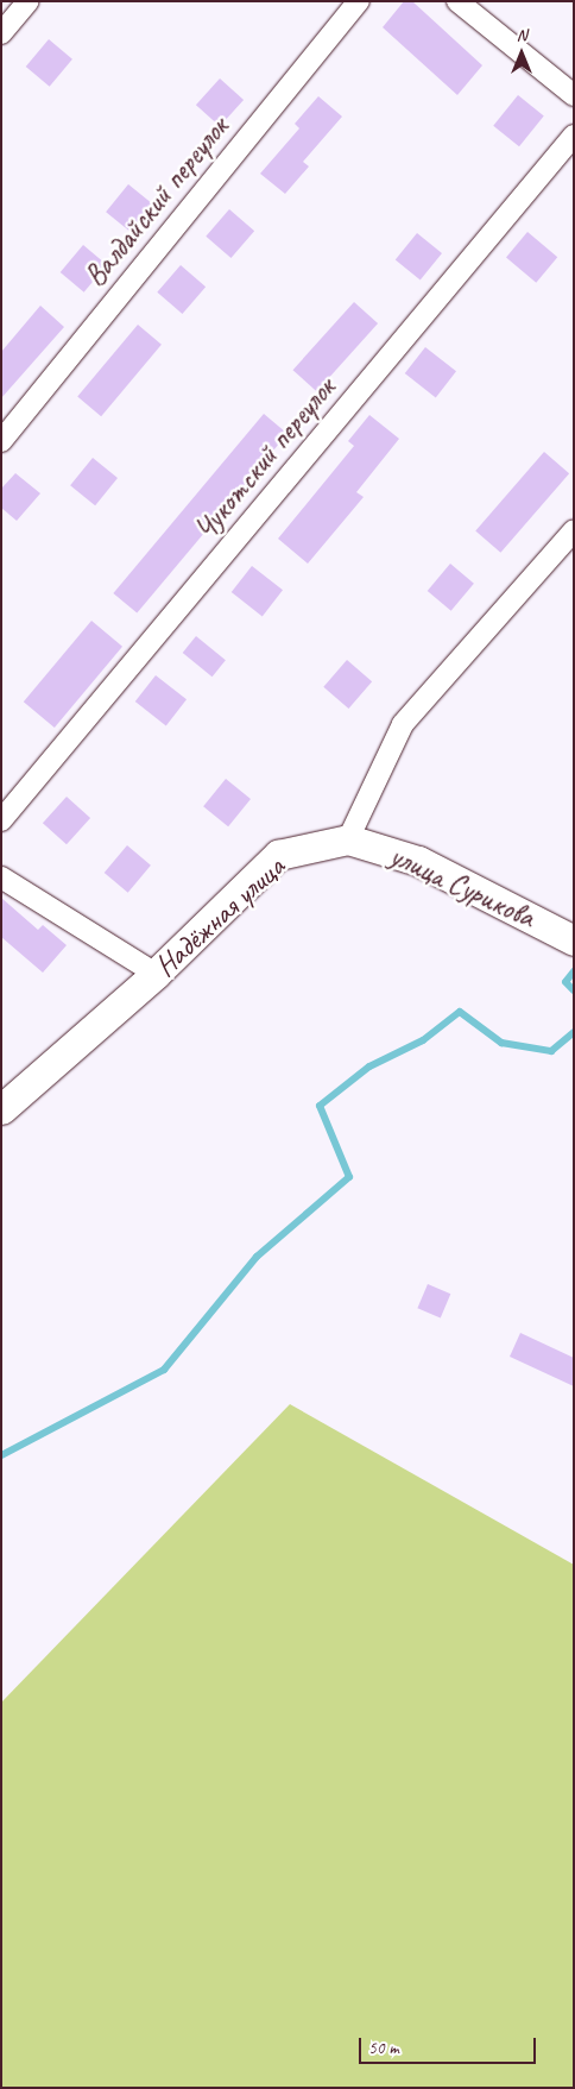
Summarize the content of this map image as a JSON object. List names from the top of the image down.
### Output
{
  "streets": {
    "main road": ["улица Сурикова", "Надёжная улица"],
    "street": ["Валдайский переулок", "Чукотский переулок"]
  },
  "crossings": [
    ["улица Сурикова", "Надёжная улица"]
  ],
  "scale_bar": "50 m",
  "north": "top"
}
